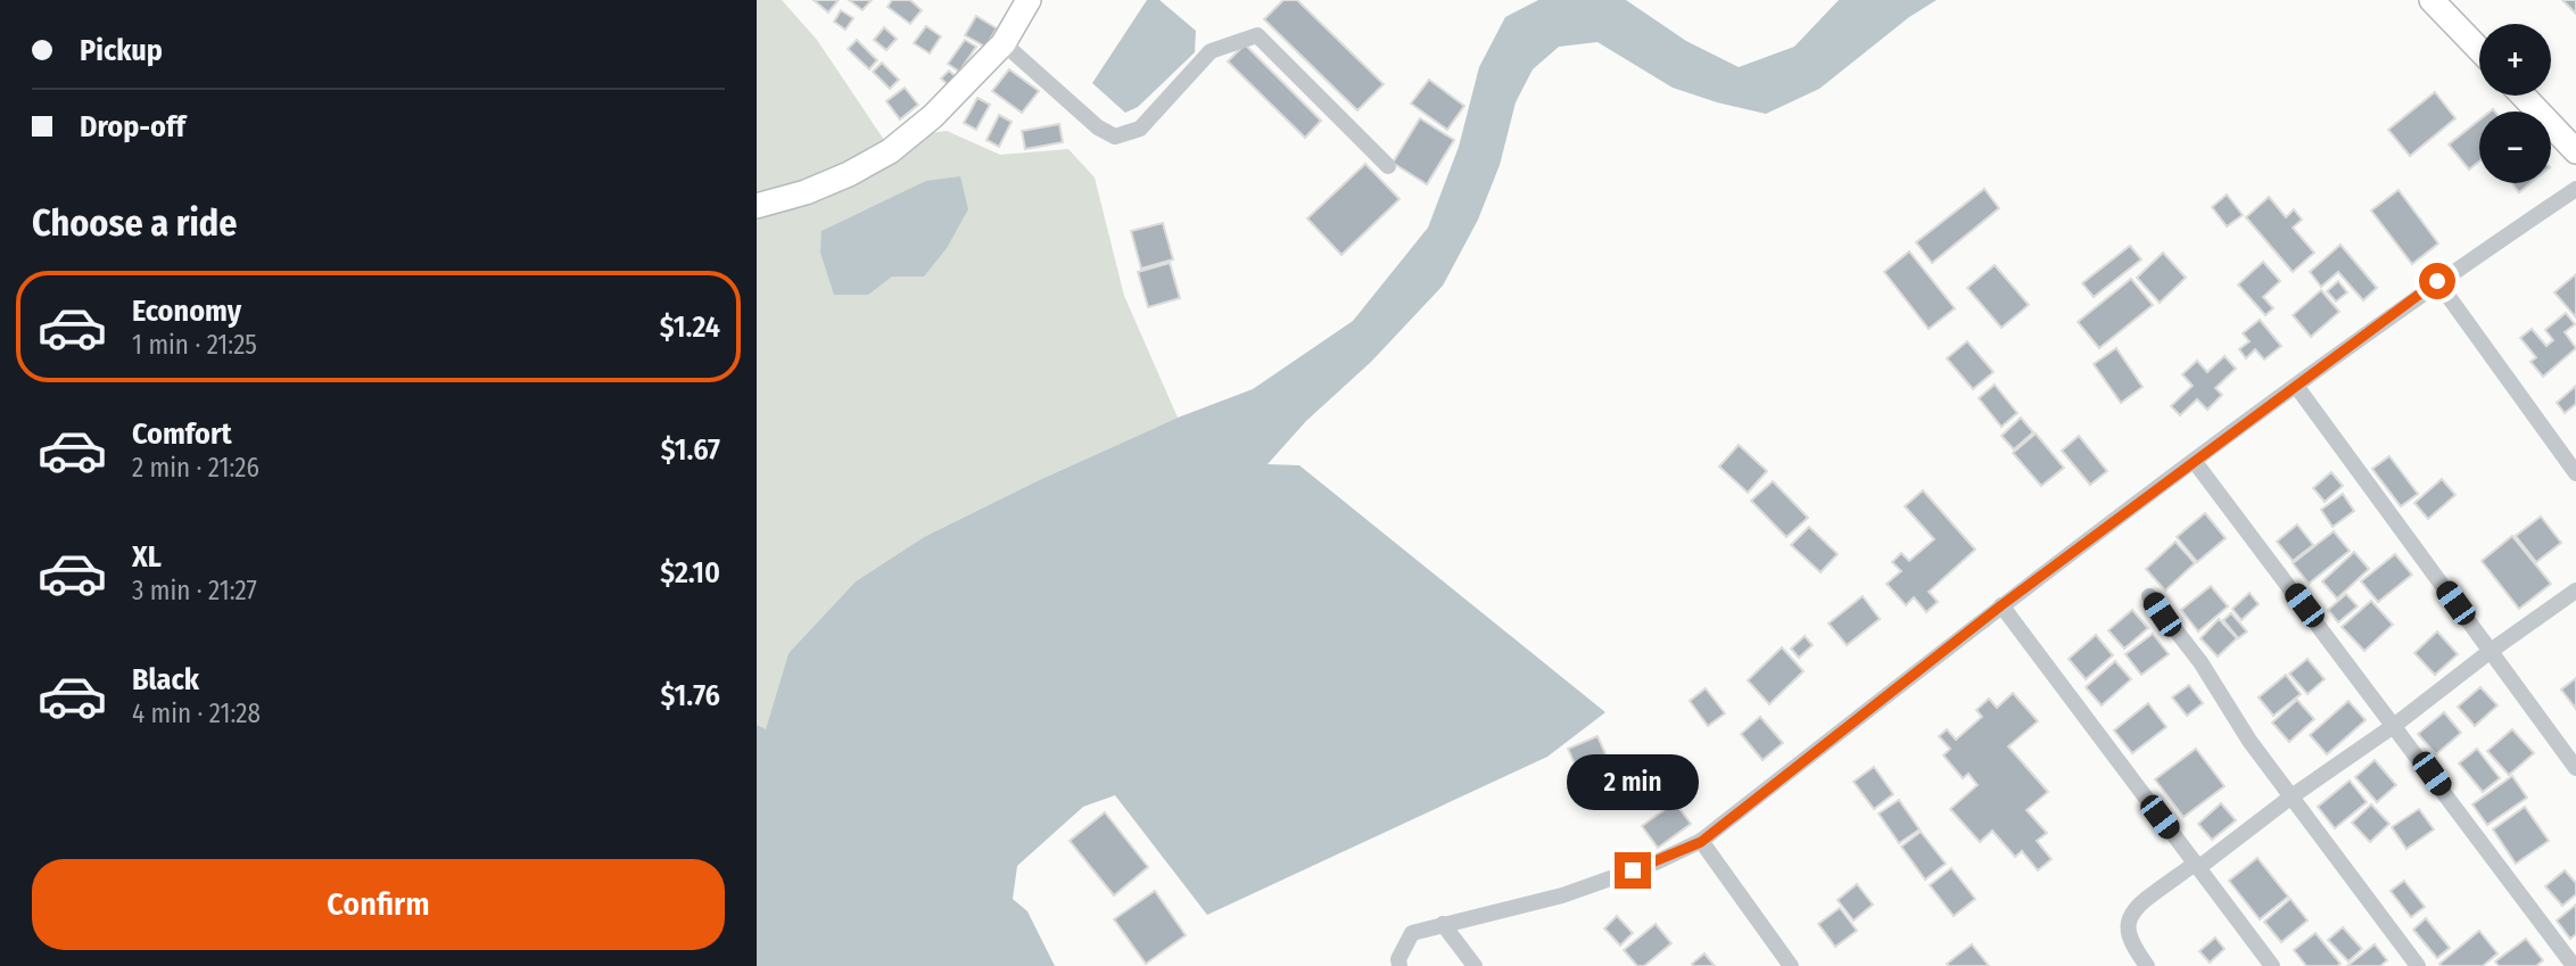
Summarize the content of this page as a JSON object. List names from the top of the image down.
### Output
{
  "page": {
    "banner": ["Pickup", "Drop-off"],
    "map_buttons": ["+", "−"],
    "heading": "Choose a ride",
    "list": [
      {
        "name": "Economy",
        "note": "1 min · 21:25",
        "value": "$1.24"
      },
      {
        "name": "Comfort",
        "note": "2 min · 21:26",
        "value": "$1.67"
      },
      {
        "name": "XL",
        "note": "3 min · 21:27",
        "value": "$2.10"
      },
      {
        "name": "Black",
        "note": "4 min · 21:28",
        "value": "$1.76"
      }
    ],
    "bubble": "2 min",
    "buttons": "Confirm"
  }
}
